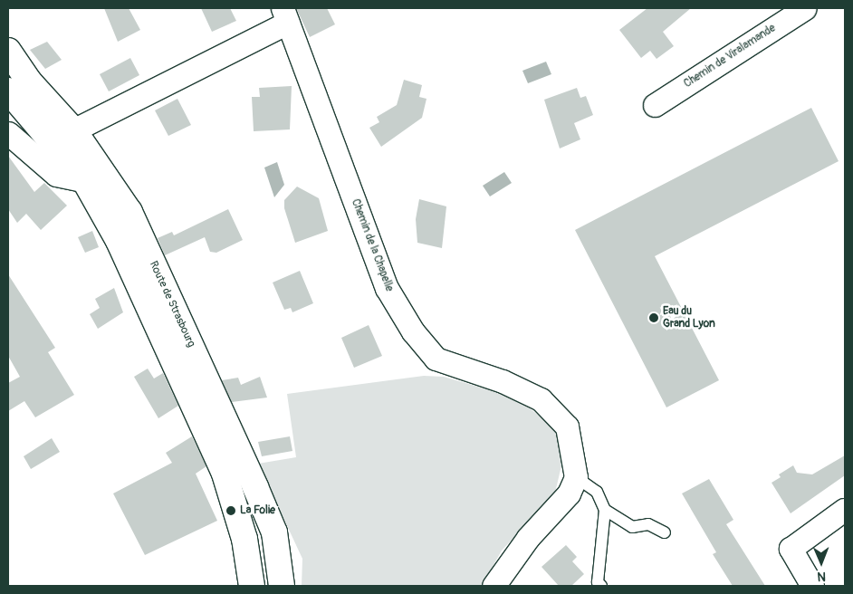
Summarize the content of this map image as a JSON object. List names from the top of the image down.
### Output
{
  "streets": {
    "main road": ["Route de Strasbourg"],
    "street": ["Chemin de Viralamande", "Chemin de la Chapelle"]
  },
  "places": ["Eau du Grand Lyon", "La Folie"],
  "north": "bottom"
}
